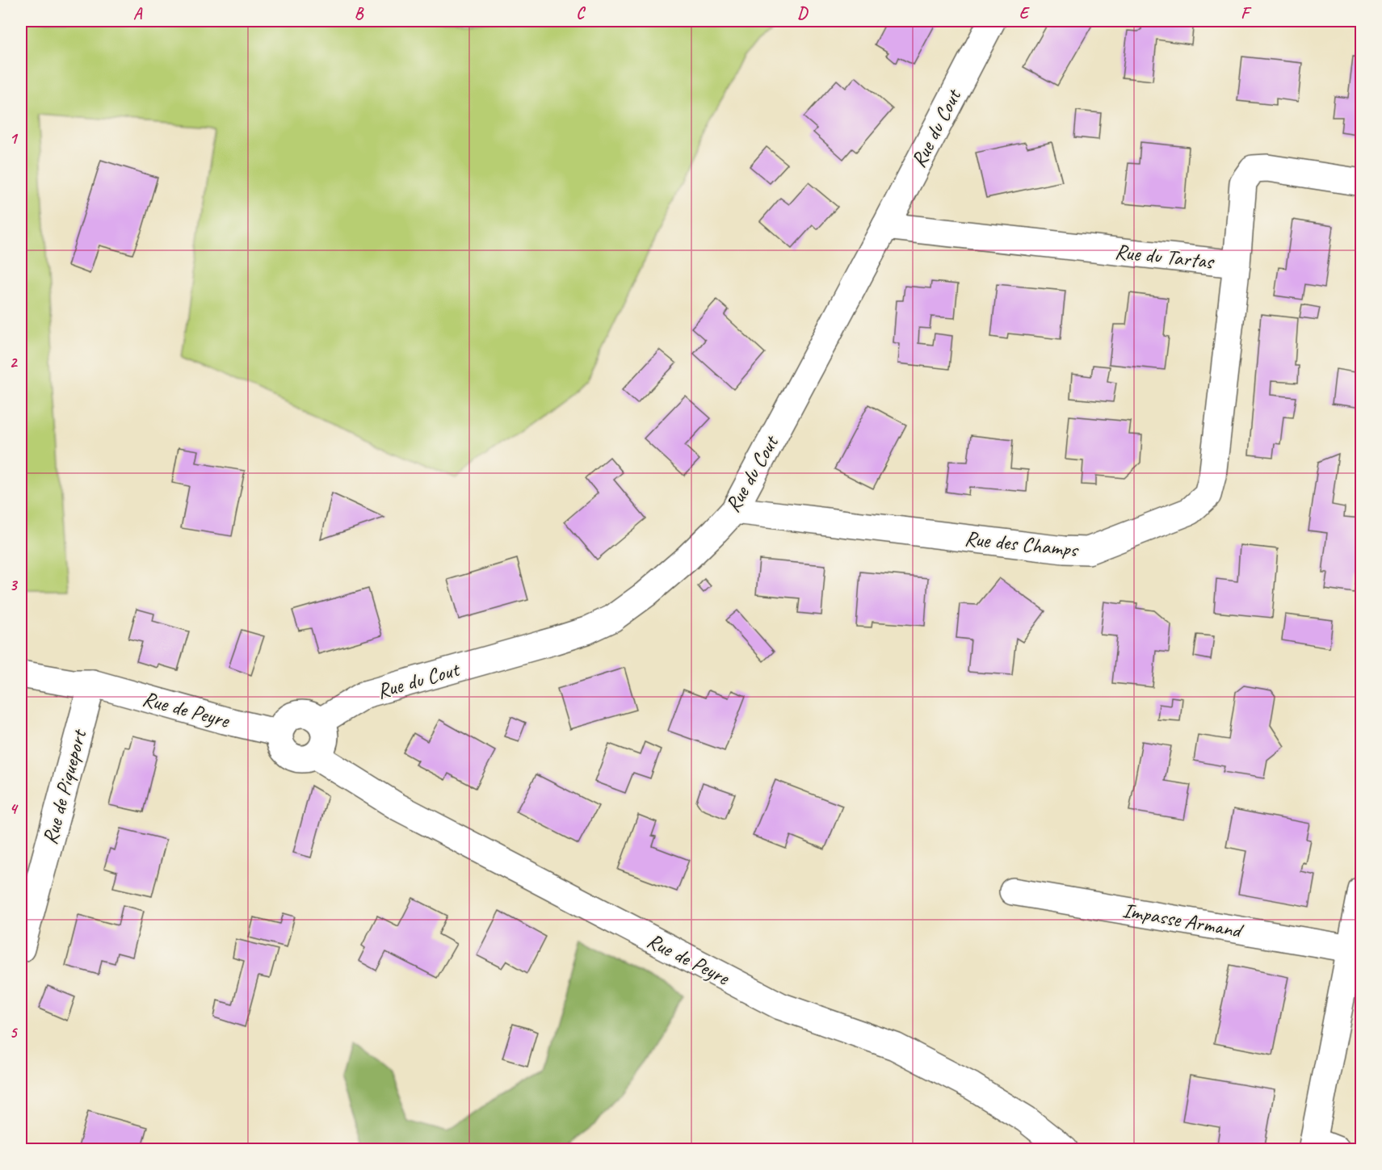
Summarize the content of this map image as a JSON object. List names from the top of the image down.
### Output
{
  "streets": {
    "street": [
      "Rue du Cout",
      "Rue du Tartas",
      "Rue des Champs",
      "Rue de Peyre",
      "Rue de Piqueport",
      "Impasse Armand"
    ]
  },
  "crossings": [
    ["Rue du Cout", "Rue du Tartas"],
    ["Rue du Cout", "Rue des Champs"],
    ["Rue du Cout", "Rue de Peyre"],
    ["Rue du Tartas", "Rue des Champs"],
    ["Rue de Peyre", "Rue de Piqueport"]
  ],
  "grid": {
    "columns": [
      "A",
      "B",
      "C",
      "D",
      "E",
      "F"
    ],
    "rows": [
      "1",
      "2",
      "3",
      "4",
      "5"
    ]
  }
}
